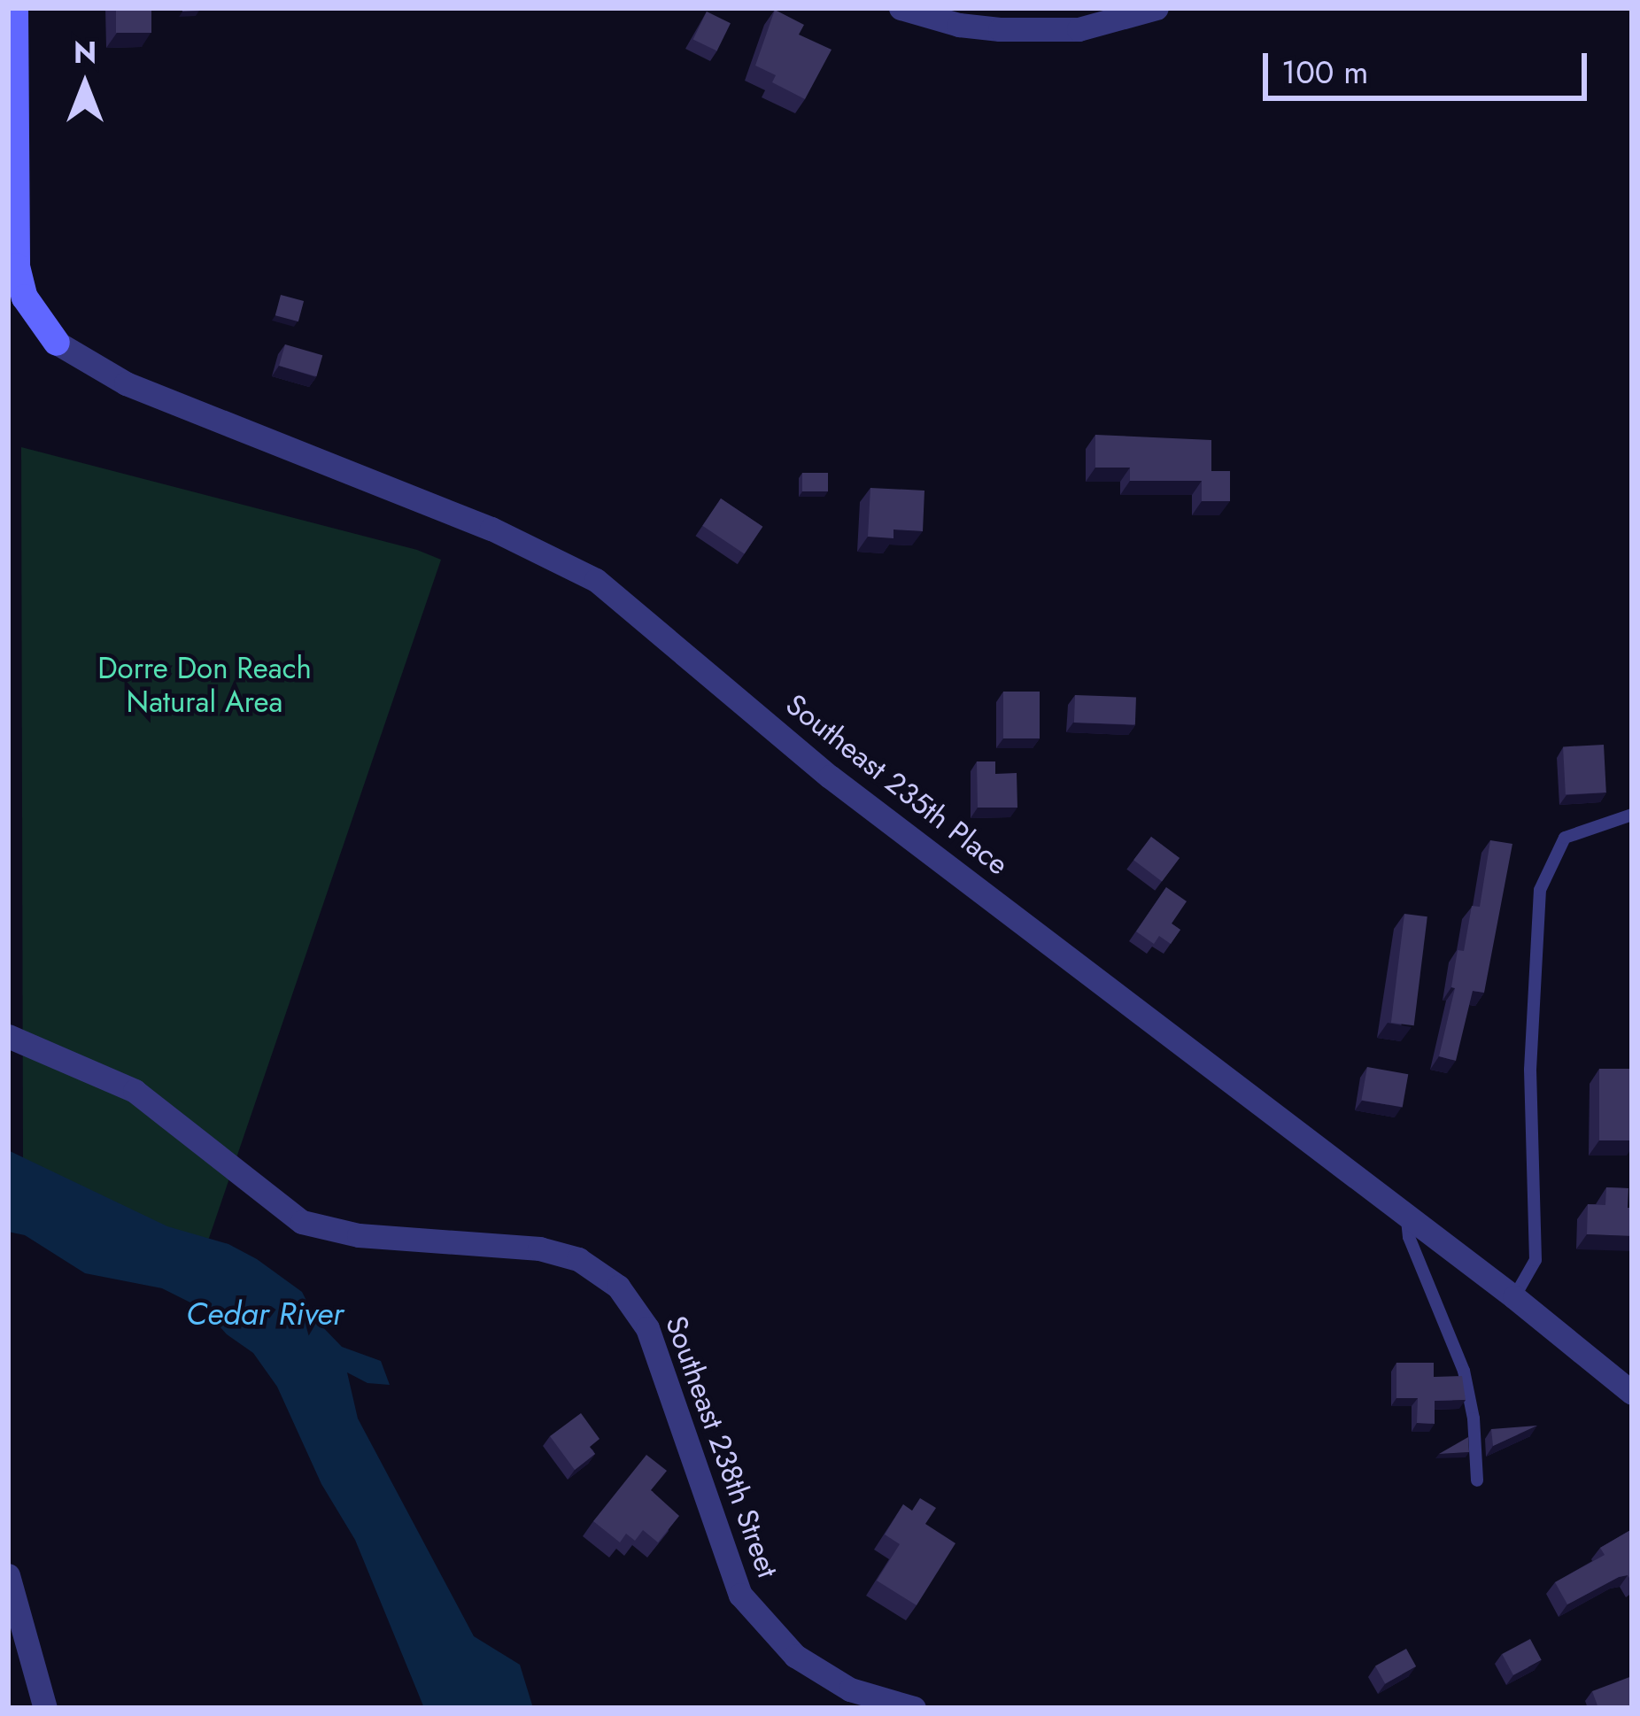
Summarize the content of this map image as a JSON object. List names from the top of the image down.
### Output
{
  "streets": {
    "street": ["Southeast 235th Place", "Southeast 238th Street"]
  },
  "water": ["Cedar River"],
  "parks": ["Dorre Don Reach Natural Area"],
  "scale_bar": "100 m",
  "north": "top"
}
